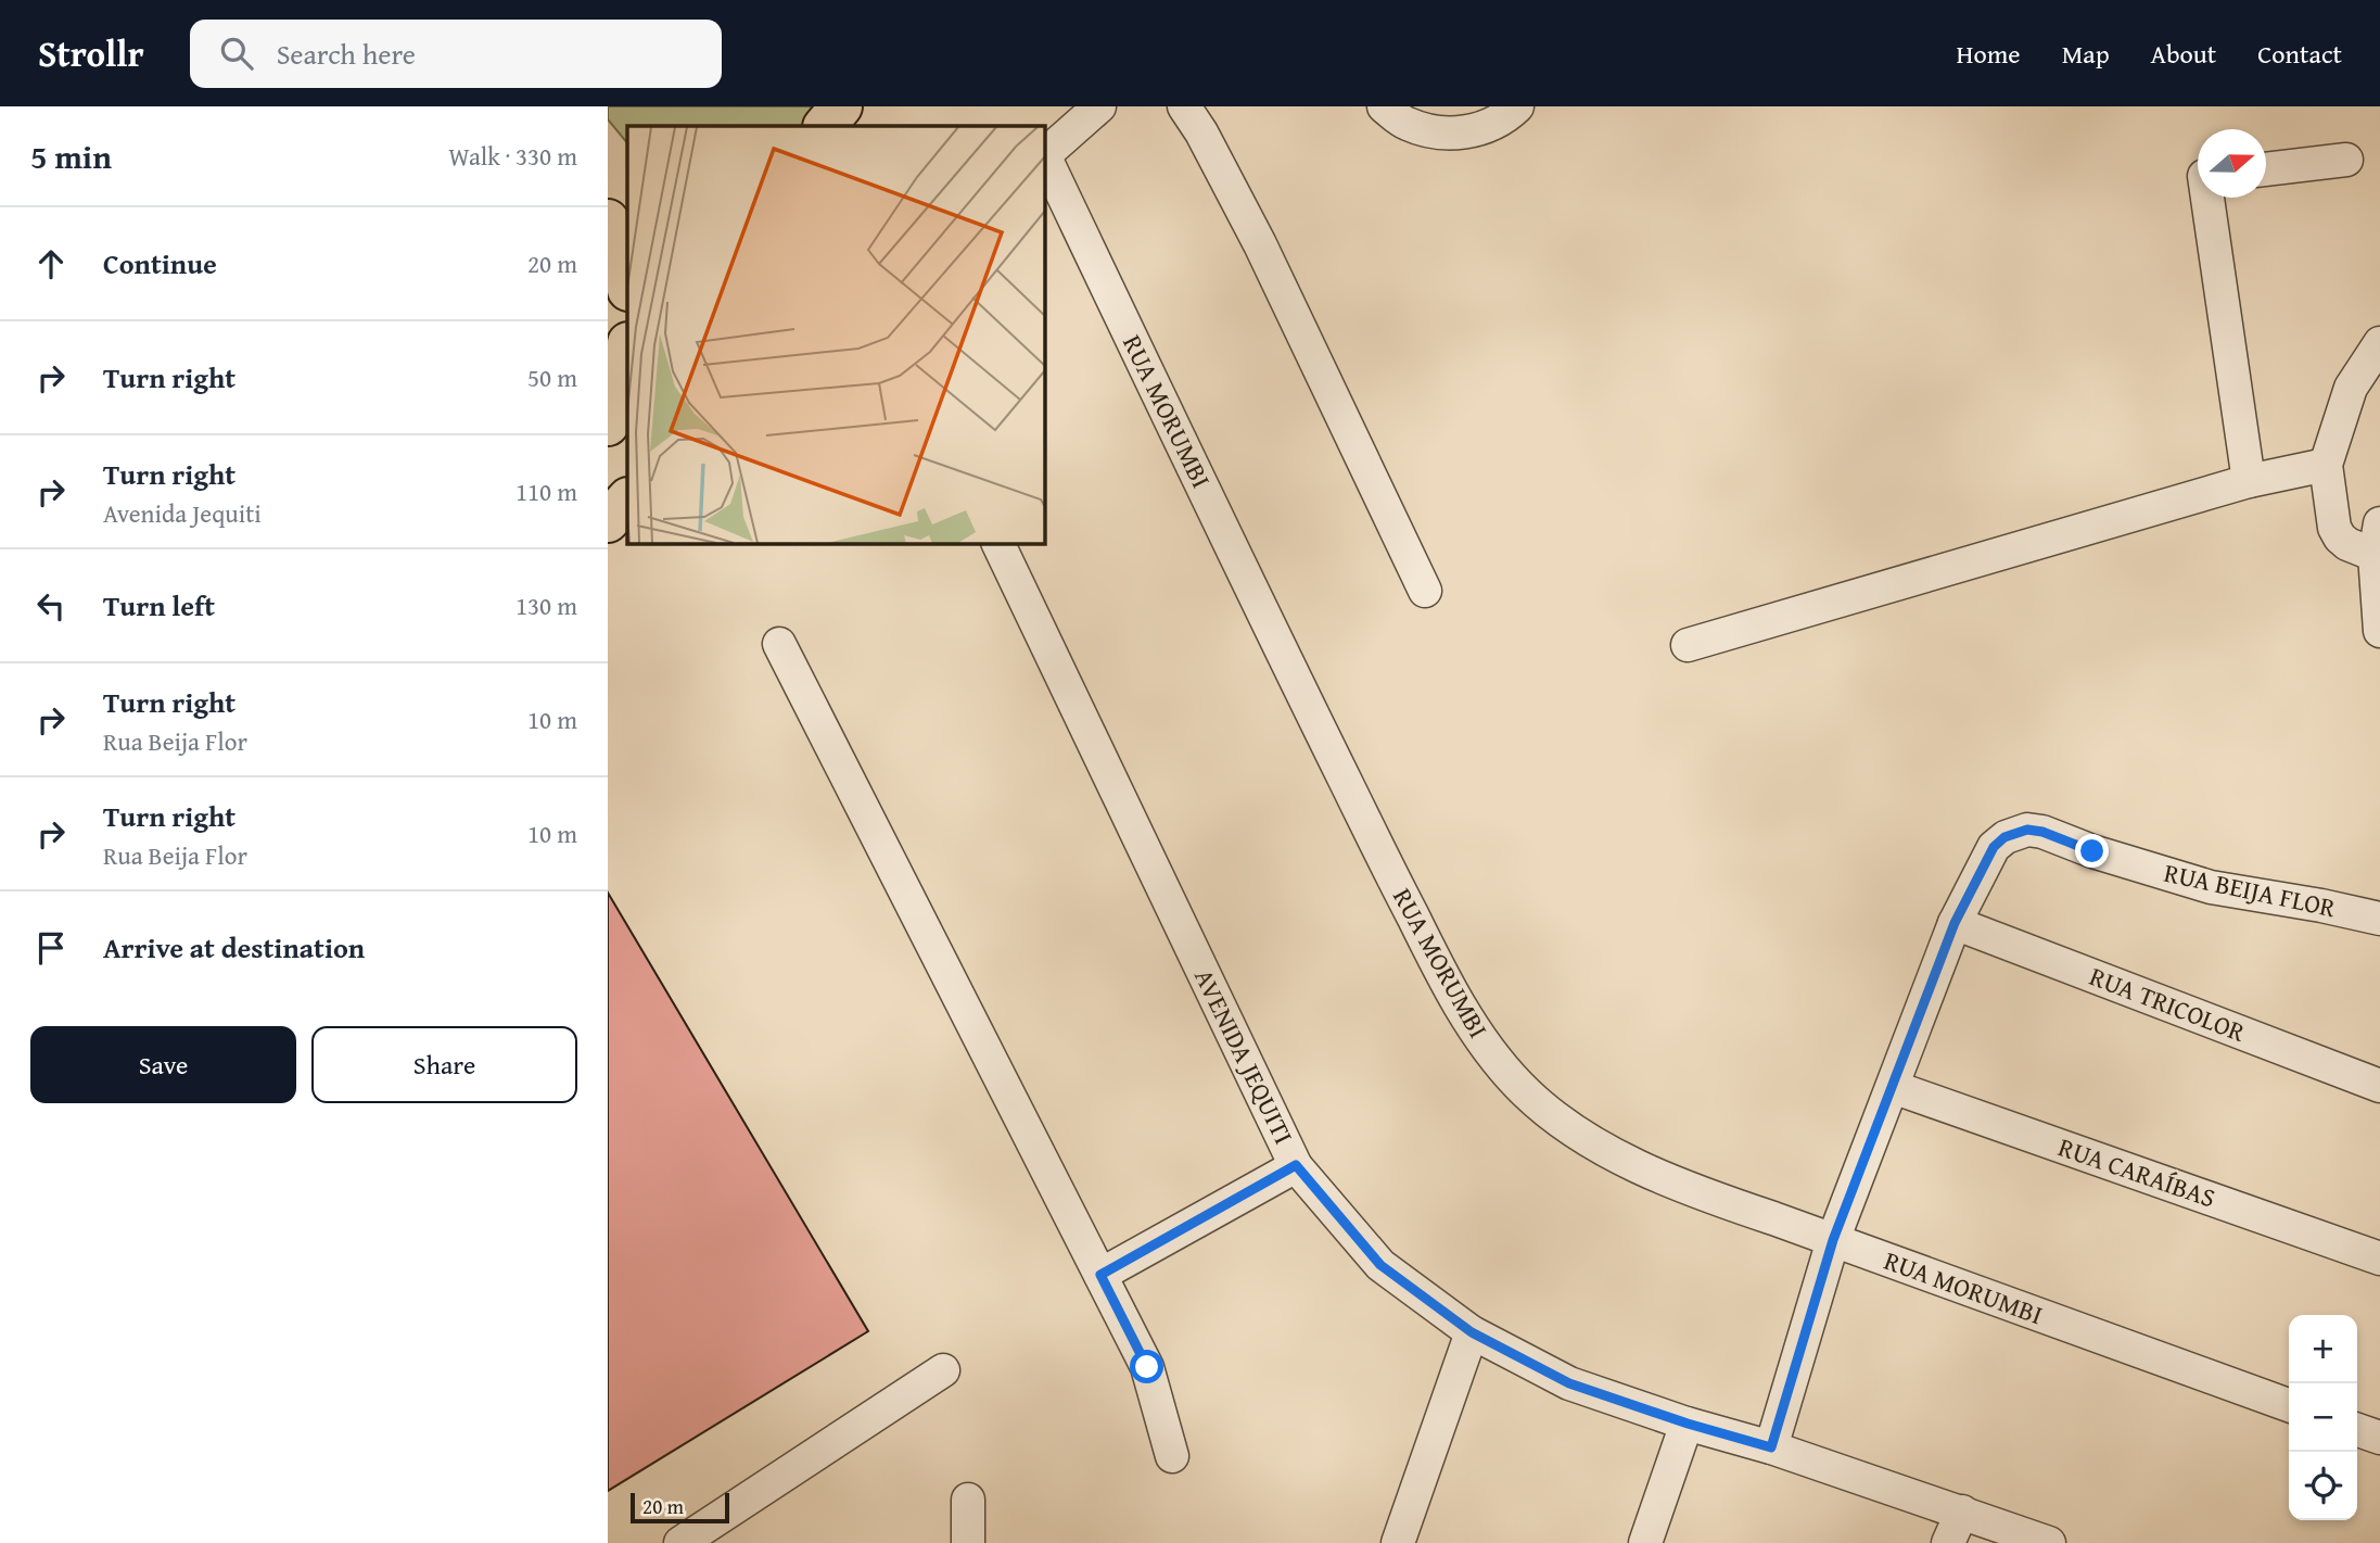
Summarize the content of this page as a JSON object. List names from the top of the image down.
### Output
{
  "streets": {
    "street": [
      "RUA MORUMBI",
      "RUA BEIJA FLOR",
      "RUA TRICOLOR",
      "AVENIDA JEQUITI",
      "RUA CARAÍBAS"
    ]
  },
  "crossings": [
    ["RUA BEIJA FLOR", "RUA TRICOLOR"]
  ],
  "scale_bar": "20 m",
  "north": "right",
  "page": {
    "header": "Strollr",
    "search": "Search here",
    "nav": [
      "Home",
      "Map",
      "About",
      "Contact"
    ],
    "heading": ["5 min", "Walk · 330 m"],
    "list": [
      ["Continue", "20 m"],
      ["Turn right", "50 m"],
      ["Turn right", "Avenida Jequiti", "110 m"],
      ["Turn left", "130 m"],
      ["Turn right", "Rua Beija Flor", "10 m"],
      ["Turn right", "Rua Beija Flor", "10 m"],
      "Arrive at destination"
    ],
    "buttons": ["Save", "Share"],
    "map_buttons": ["+", "−"],
    "scale": "20 m"
  }
}
